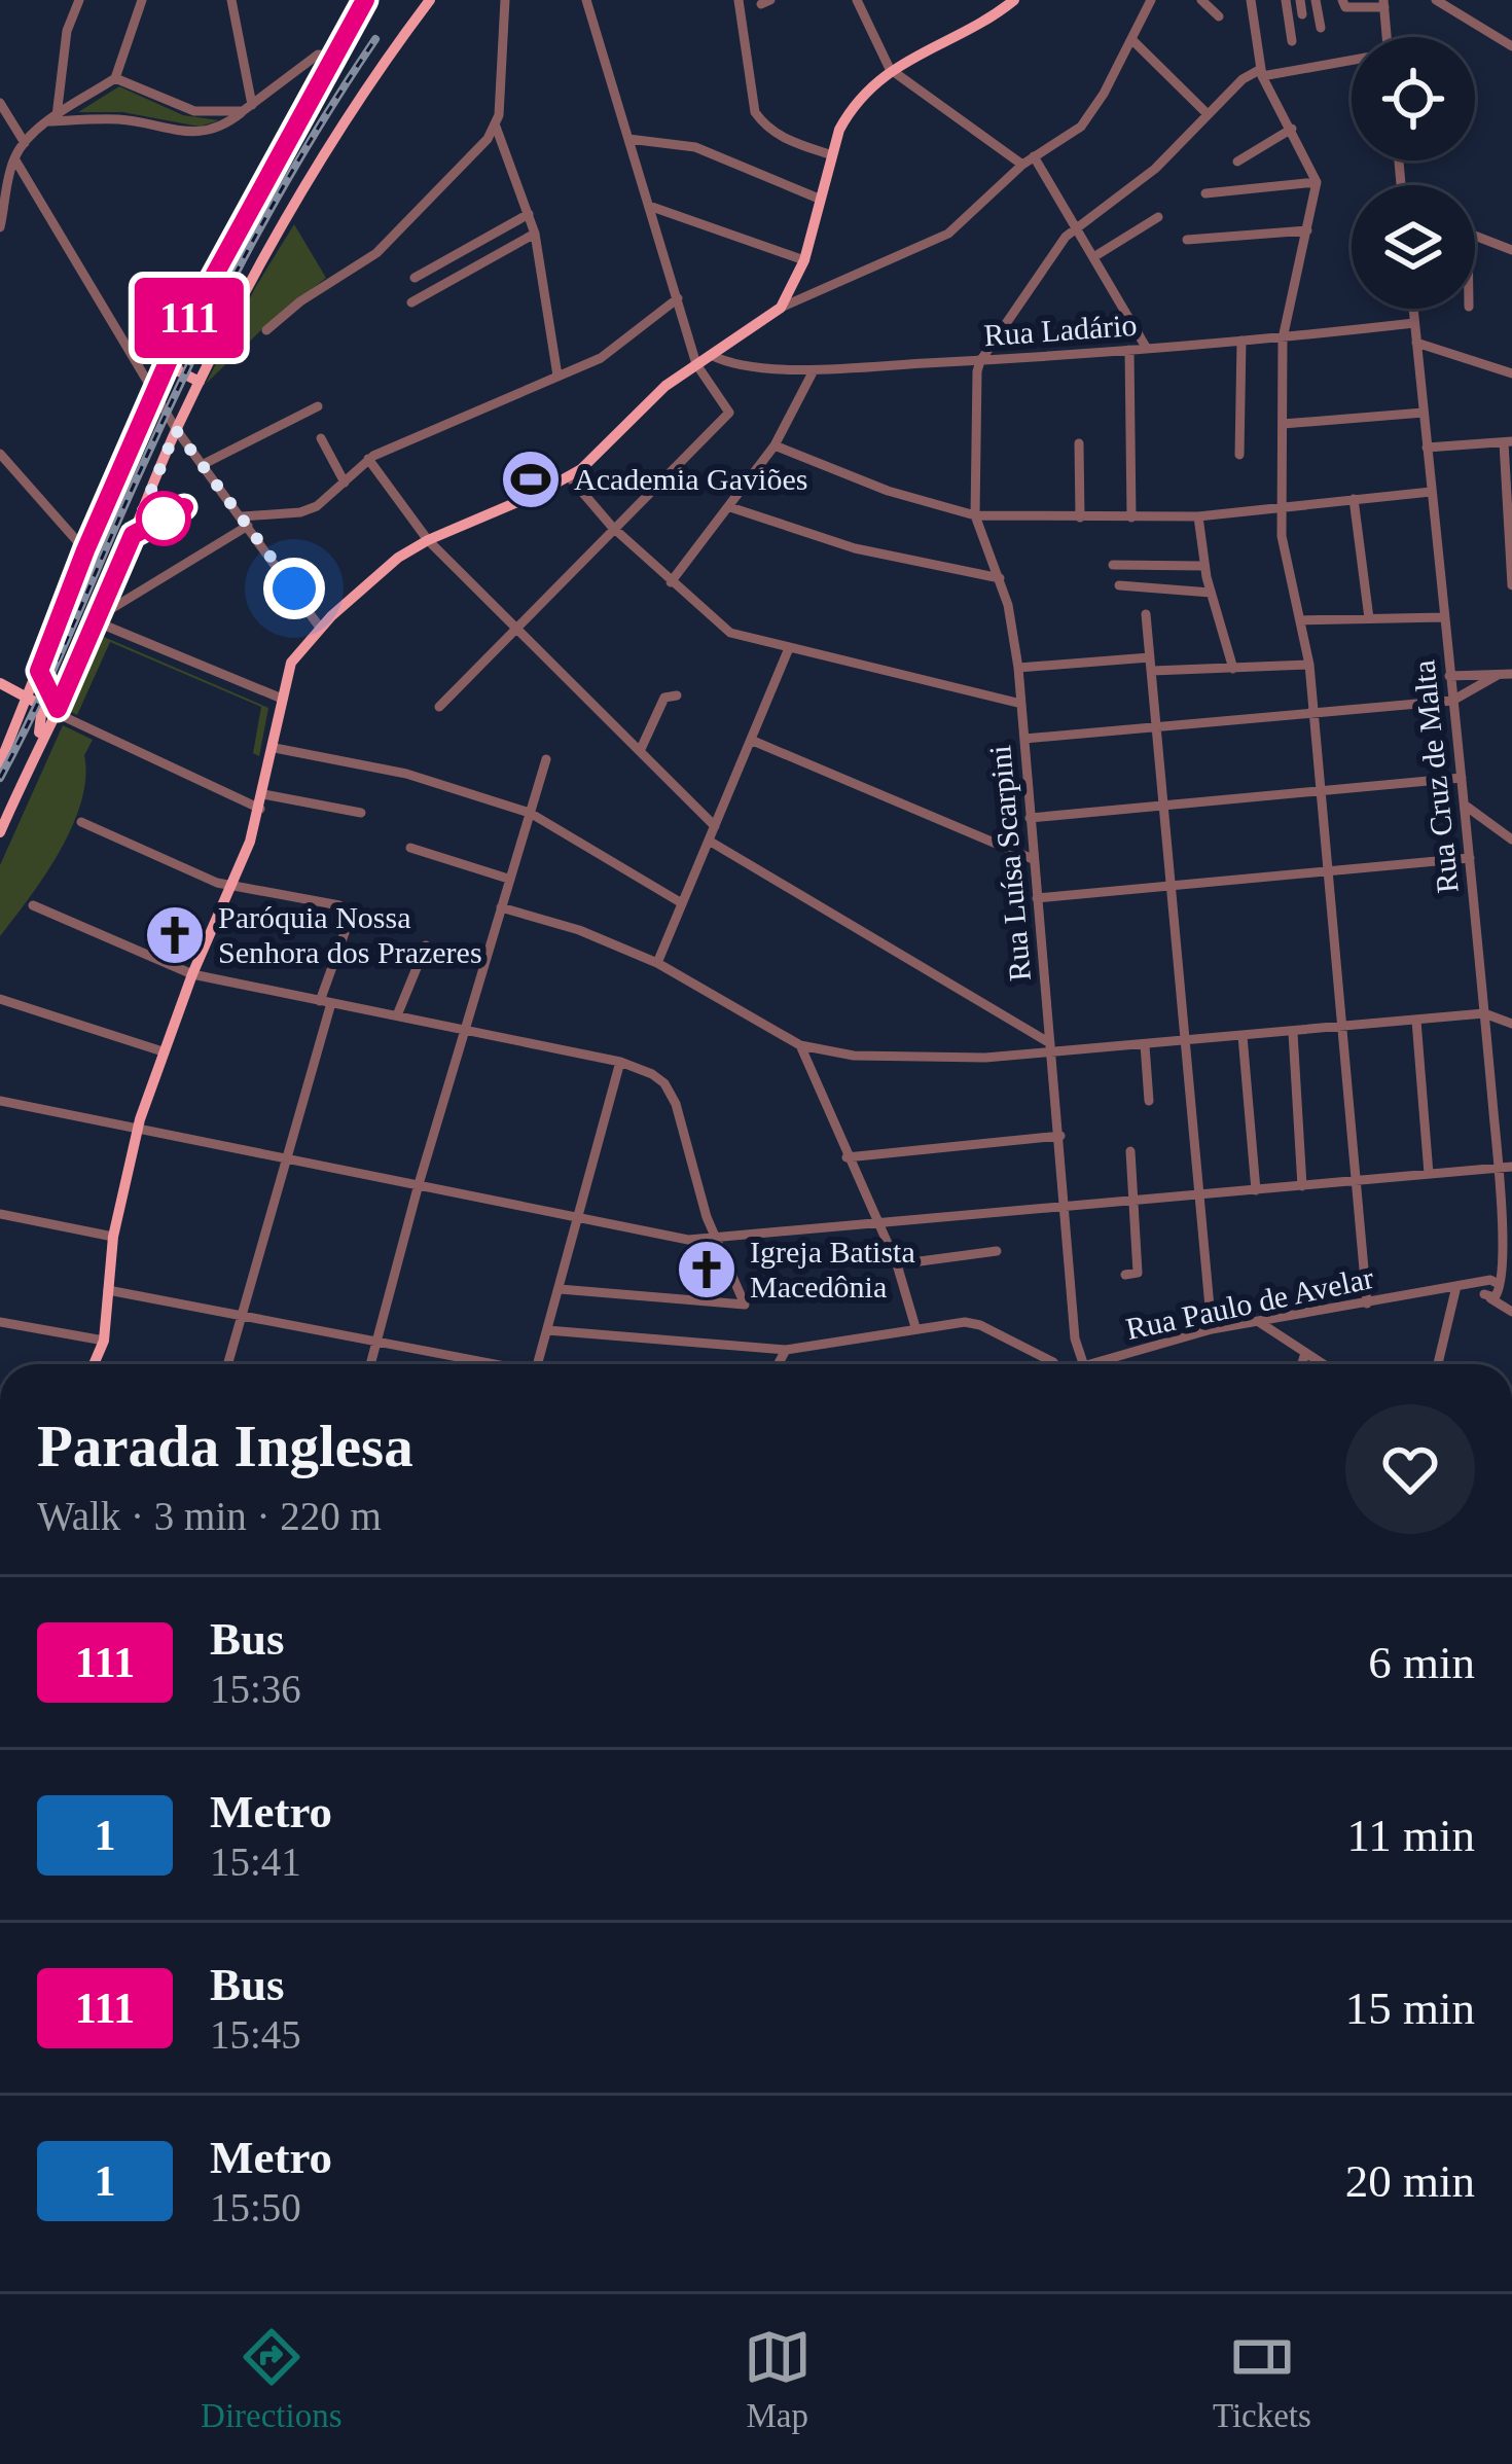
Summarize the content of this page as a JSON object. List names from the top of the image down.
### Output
{
  "streets": {
    "street": [
      "Rua Ladário",
      "Rua Cruz de Malta",
      "Rua Luísa Scarpini",
      "Rua Paulo de Avelar"
    ]
  },
  "crossings": [
    ["Rua Ladário", "Rua Cruz de Malta"],
    ["Rua Ladário", "Rua Luísa Scarpini"],
    ["Rua Cruz de Malta", "Rua Paulo de Avelar"]
  ],
  "places": {
    "sports": ["Academia Gaviões"],
    "church": ["Paróquia Nossa Senhora dos Prazeres", "Igreja Batista Macedônia"]
  },
  "lines": ["bus line 111"],
  "page": {
    "on_map": "111",
    "heading": ["Parada Inglesa", "Walk · 3 min · 220 m"],
    "list": [
      {
        "mark": "111",
        "name": "Bus",
        "note": "15:36",
        "value": "6 min"
      },
      {
        "mark": "1",
        "name": "Metro",
        "note": "15:41",
        "value": "11 min"
      },
      {
        "mark": "111",
        "name": "Bus",
        "note": "15:45",
        "value": "15 min"
      },
      {
        "mark": "1",
        "name": "Metro",
        "note": "15:50",
        "value": "20 min"
      }
    ],
    "tabs": ["Directions", "Map", "Tickets"]
  }
}
